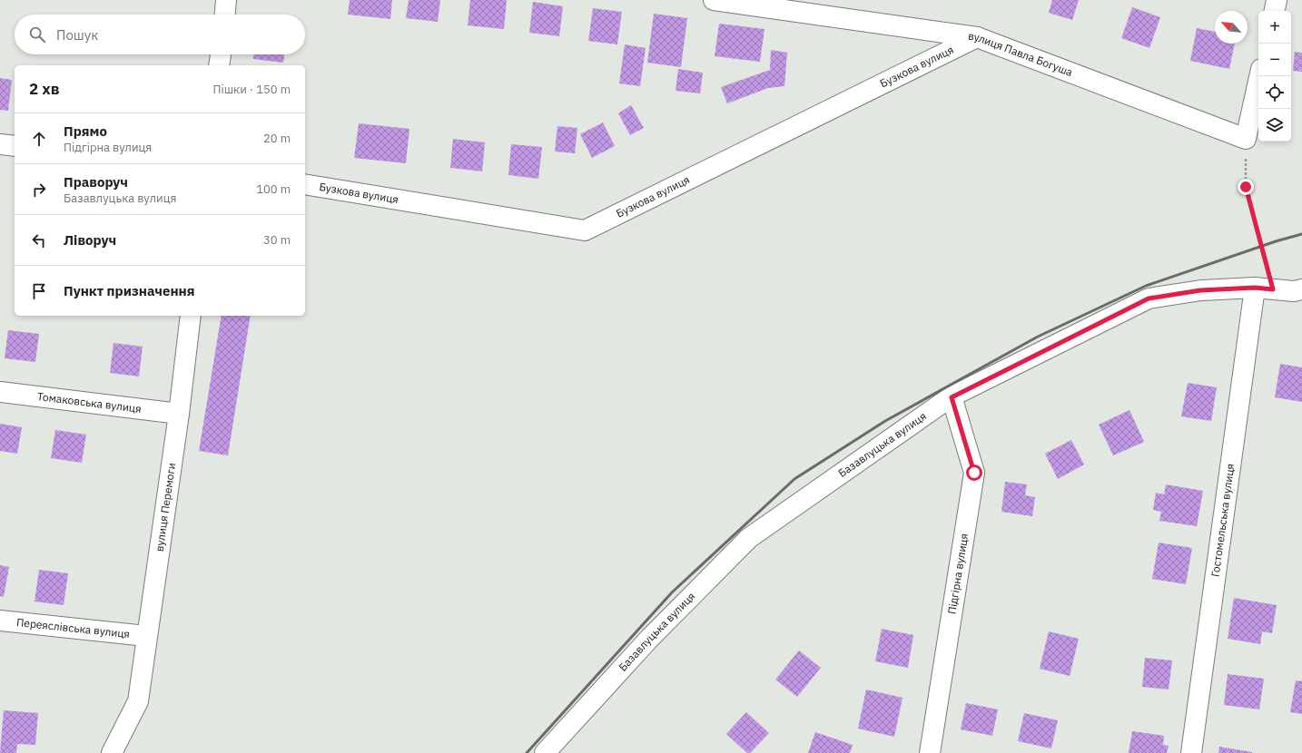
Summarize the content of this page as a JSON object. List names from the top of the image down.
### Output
{
  "streets": {
    "street": [
      "вулиця Павла Богуша",
      "Бузкова вулиця",
      "Томаковська вулиця",
      "Базавлуцька вулиця",
      "вулиця Перемоги",
      "Гостомельська вулиця",
      "Підгірна вулиця",
      "Переяслівська вулиця"
    ]
  },
  "crossings": [
    ["вулиця Павла Богуша", "Бузкова вулиця"],
    ["Томаковська вулиця", "вулиця Перемоги"],
    ["Базавлуцька вулиця", "Гостомельська вулиця"],
    ["Базавлуцька вулиця", "Підгірна вулиця"],
    ["вулиця Перемоги", "Переяслівська вулиця"]
  ],
  "north": "top left",
  "page": {
    "map_buttons": ["+", "−"],
    "search": "Пошук",
    "heading": ["2 хв", "Пішки · 150 m"],
    "list": [
      ["Прямо", "Підгірна вулиця", "20 m"],
      ["Праворуч", "Базавлуцька вулиця", "100 m"],
      ["Ліворуч", "30 m"],
      "Пункт призначення"
    ]
  }
}
